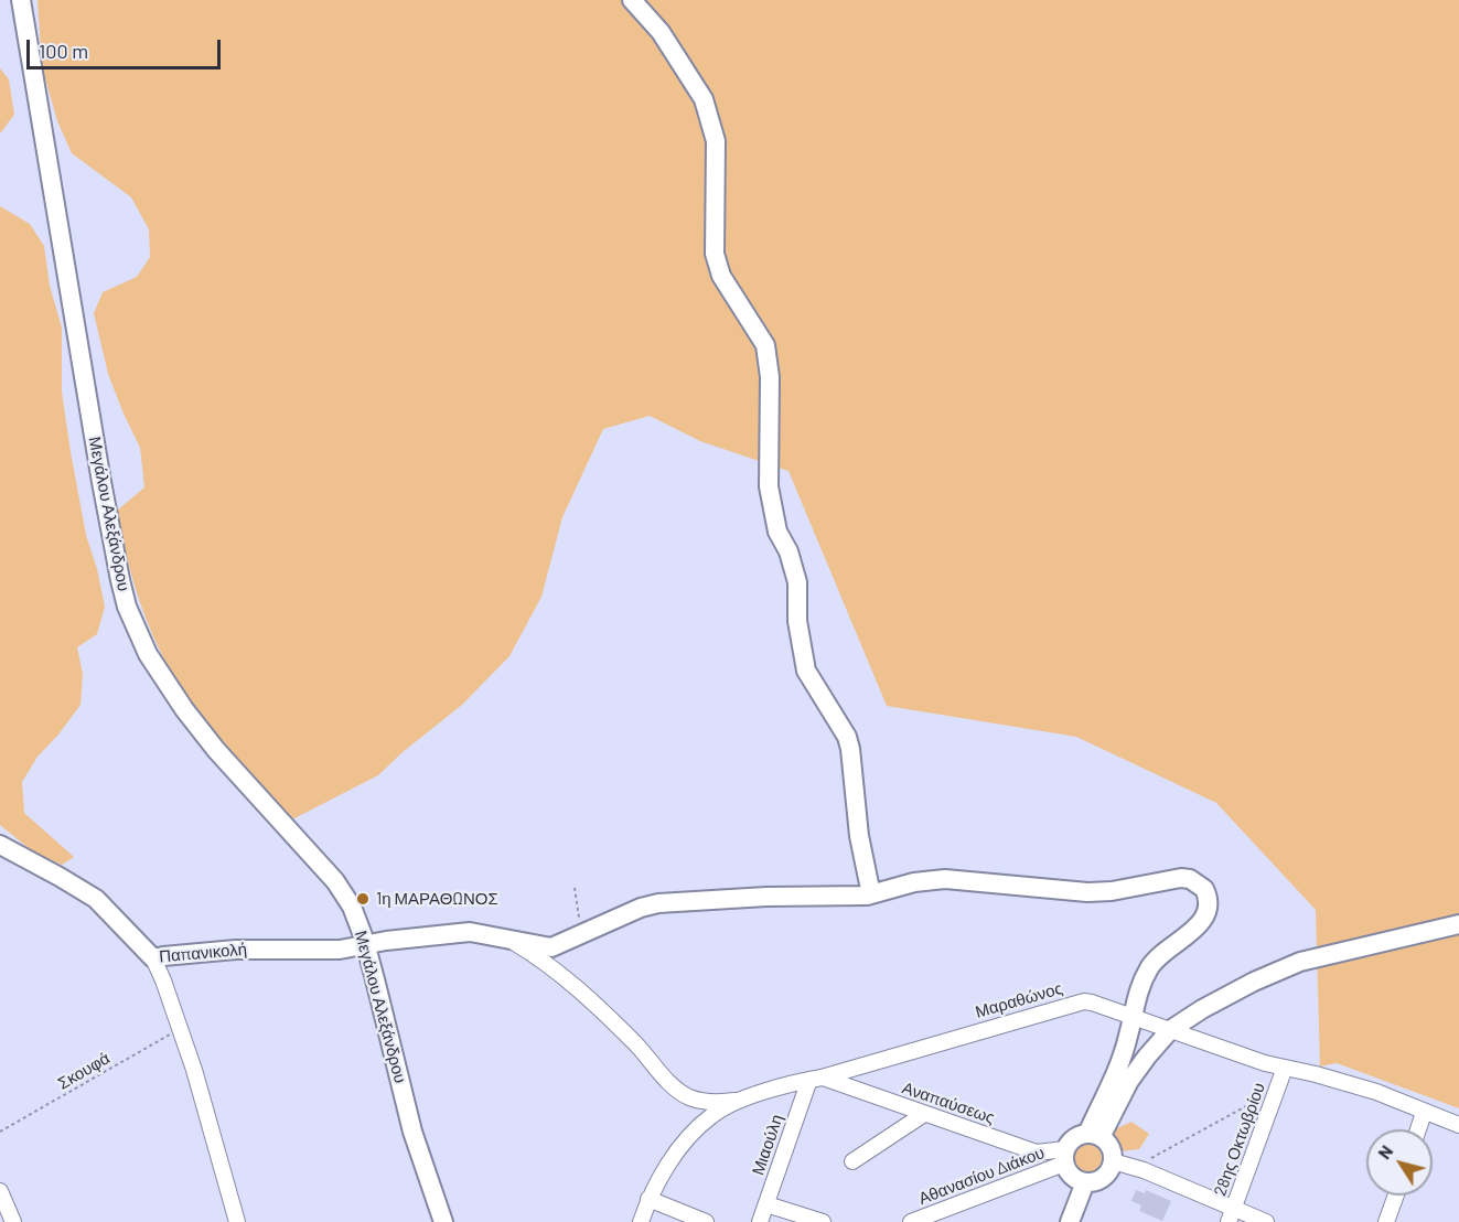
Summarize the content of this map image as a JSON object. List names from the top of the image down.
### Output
{
  "streets": {
    "street": [
      "Μεγάλου Αλεξάνδρου",
      "Παπανικολή",
      "Μαραθώνος",
      "Αναπαύσεως",
      "28ης Οκτωβρίου",
      "Μιαούλη",
      "Αθανασίου Διάκου"
    ],
    "path": ["Σκουφά"]
  },
  "crossings": [
    ["Μεγάλου Αλεξάνδρου", "Παπανικολή"],
    ["Παπανικολή", "Μαραθώνος"],
    ["Μαραθώνος", "Αναπαύσεως"],
    ["Μαραθώνος", "28ης Οκτωβρίου"],
    ["Μαραθώνος", "Μιαούλη"],
    ["Αναπαύσεως", "Μιαούλη"],
    ["Αναπαύσεως", "Αθανασίου Διάκου"]
  ],
  "places": ["1η ΜΑΡΑΘΩΝΟΣ"],
  "scale_bar": "100 m",
  "north": "top left"
}
